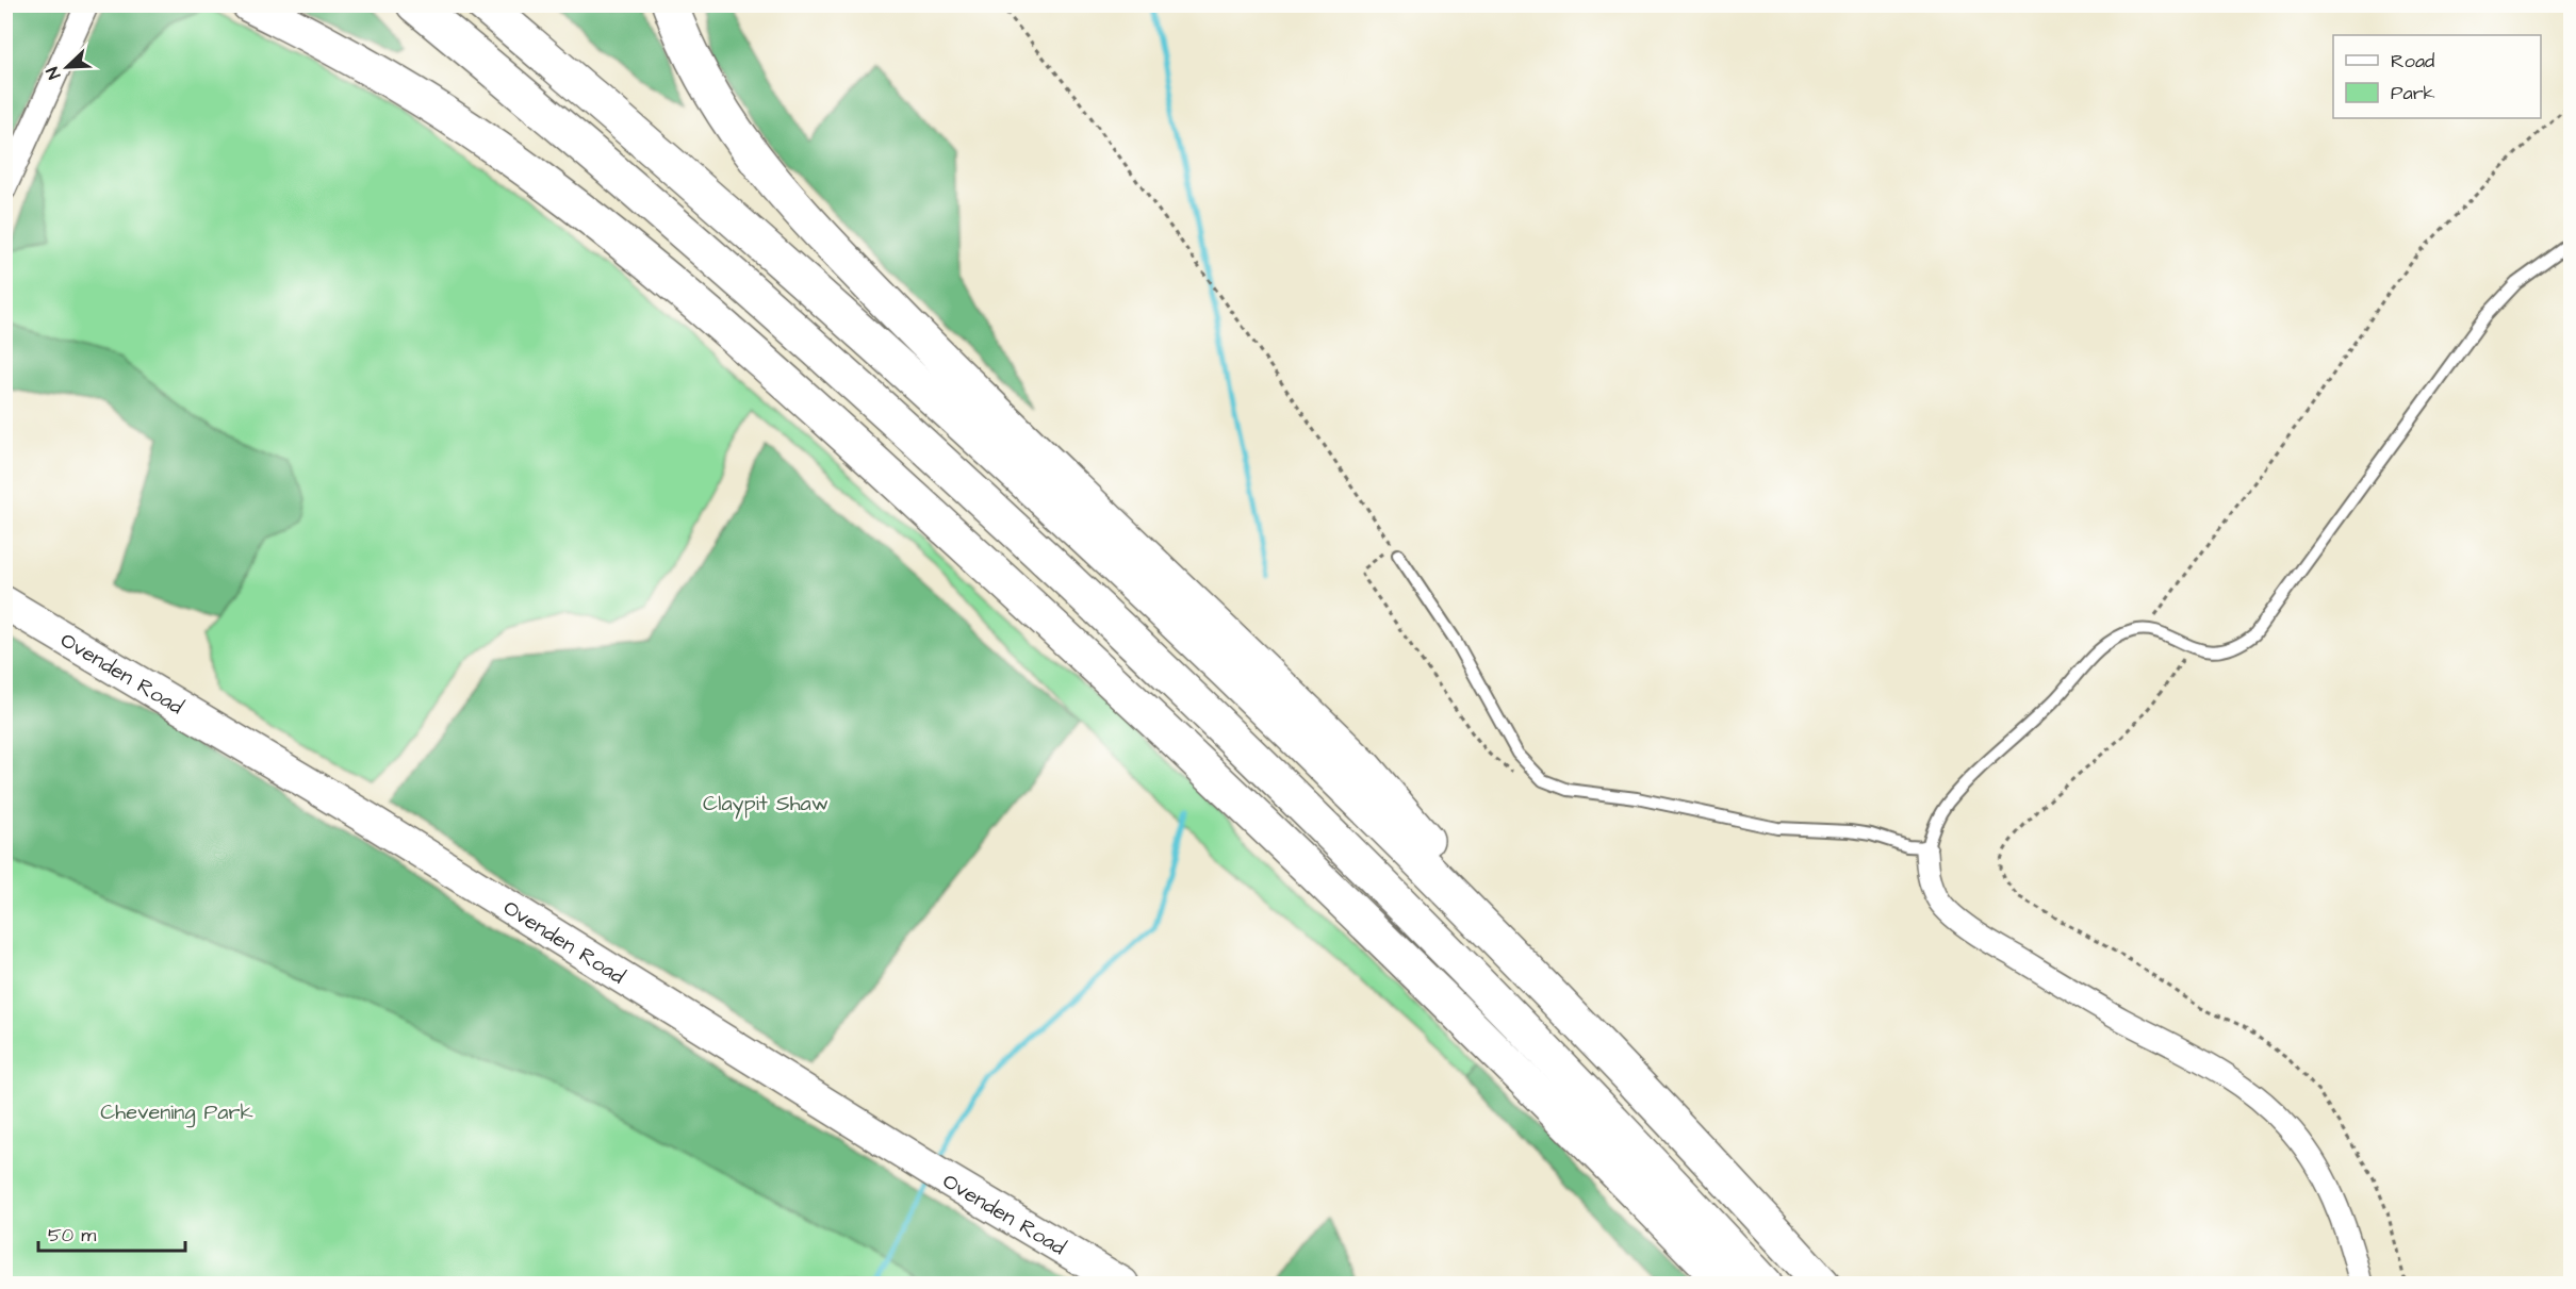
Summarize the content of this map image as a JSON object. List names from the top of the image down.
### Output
{
  "streets": {
    "main road": ["Ovenden Road"]
  },
  "parks": ["Claypit Shaw", "Chevening Park"],
  "legend": ["Road", "Park"],
  "scale_bar": "50 m",
  "north": "bottom left"
}
